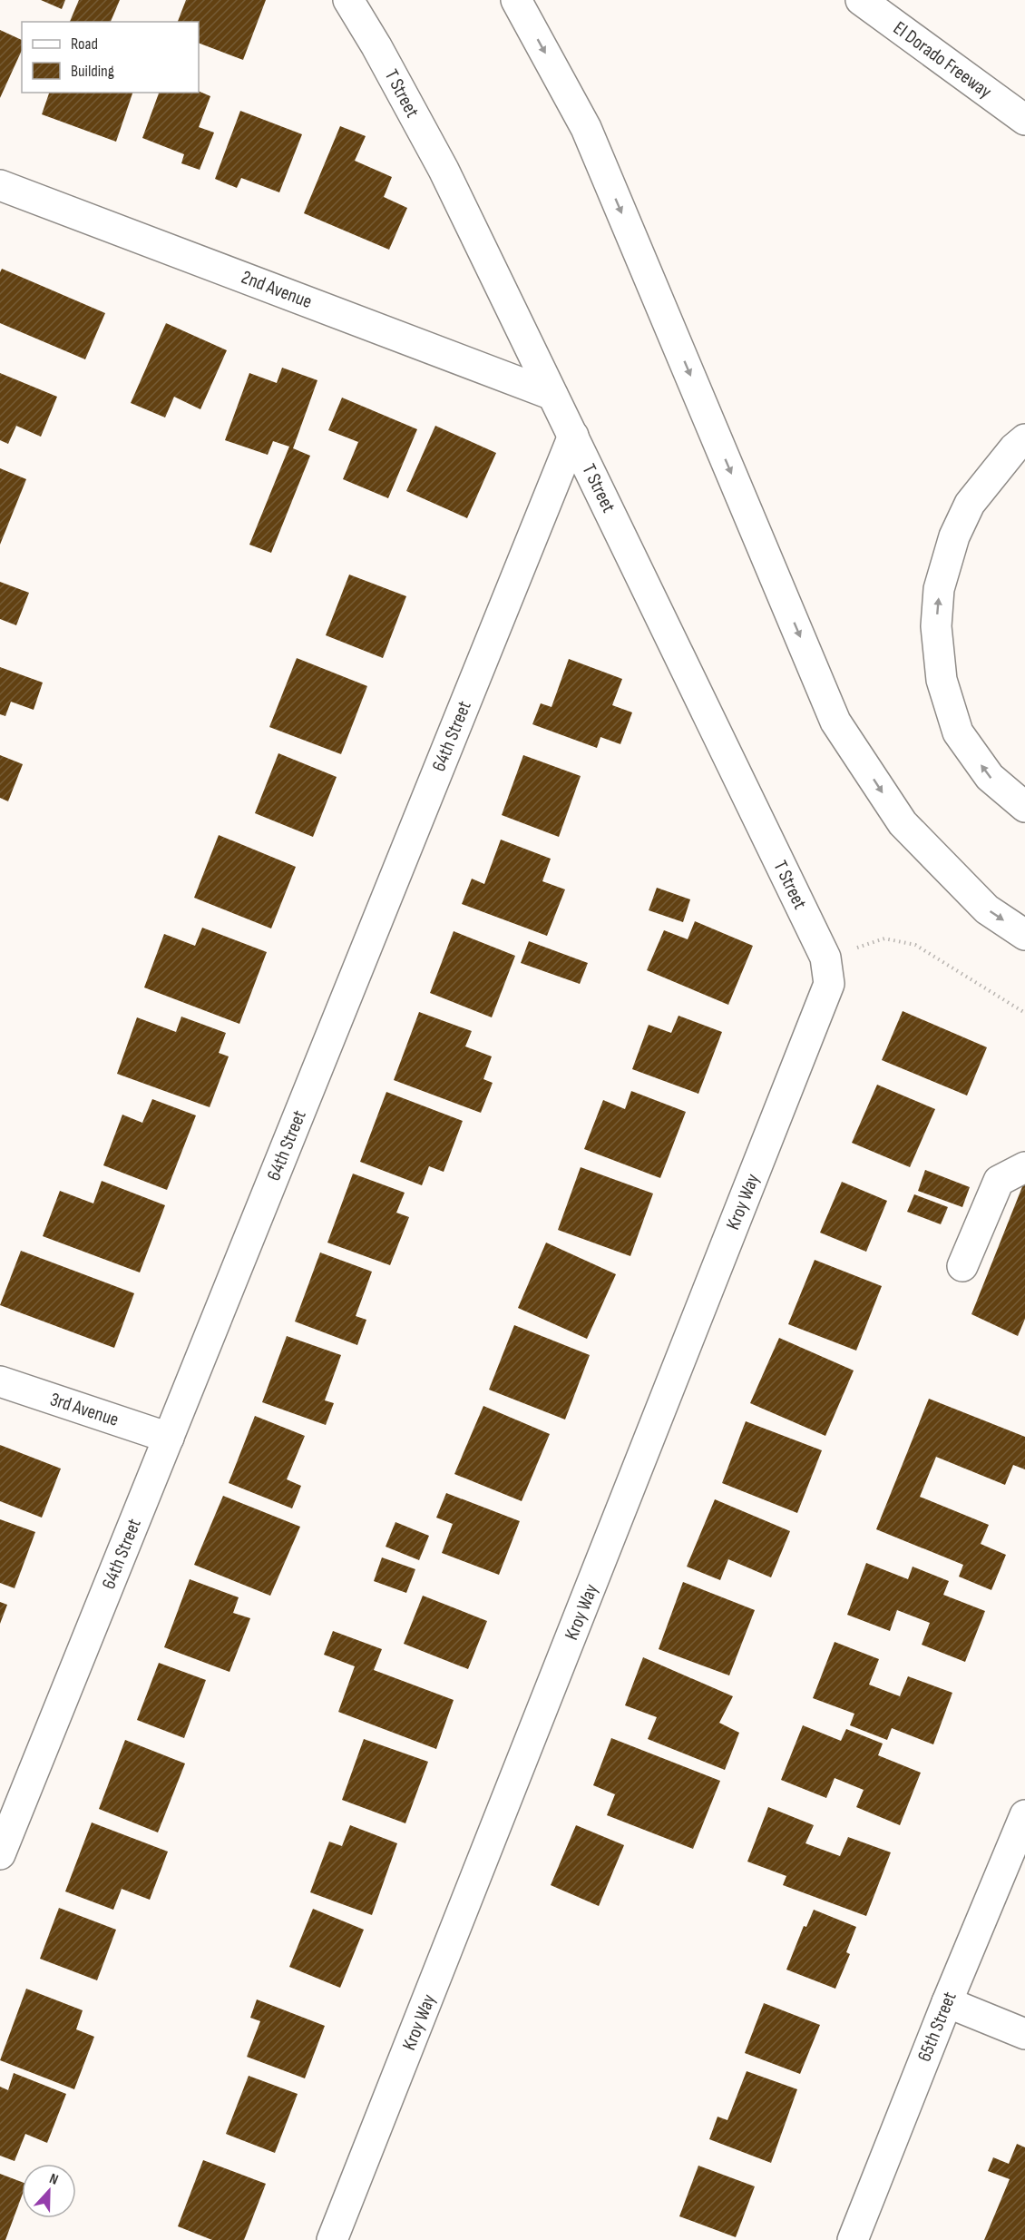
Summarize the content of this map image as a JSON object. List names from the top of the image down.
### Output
{
  "streets": {
    "main road": [
      "El Dorado Freeway",
      "T Street",
      "2nd Avenue",
      "64th Street",
      "Kroy Way",
      "3rd Avenue",
      "65th Street"
    ]
  },
  "crossings": [
    ["T Street", "2nd Avenue"],
    ["T Street", "64th Street"],
    ["T Street", "Kroy Way"],
    ["64th Street", "3rd Avenue"]
  ],
  "legend": ["Road", "Building"],
  "north": "top"
}
